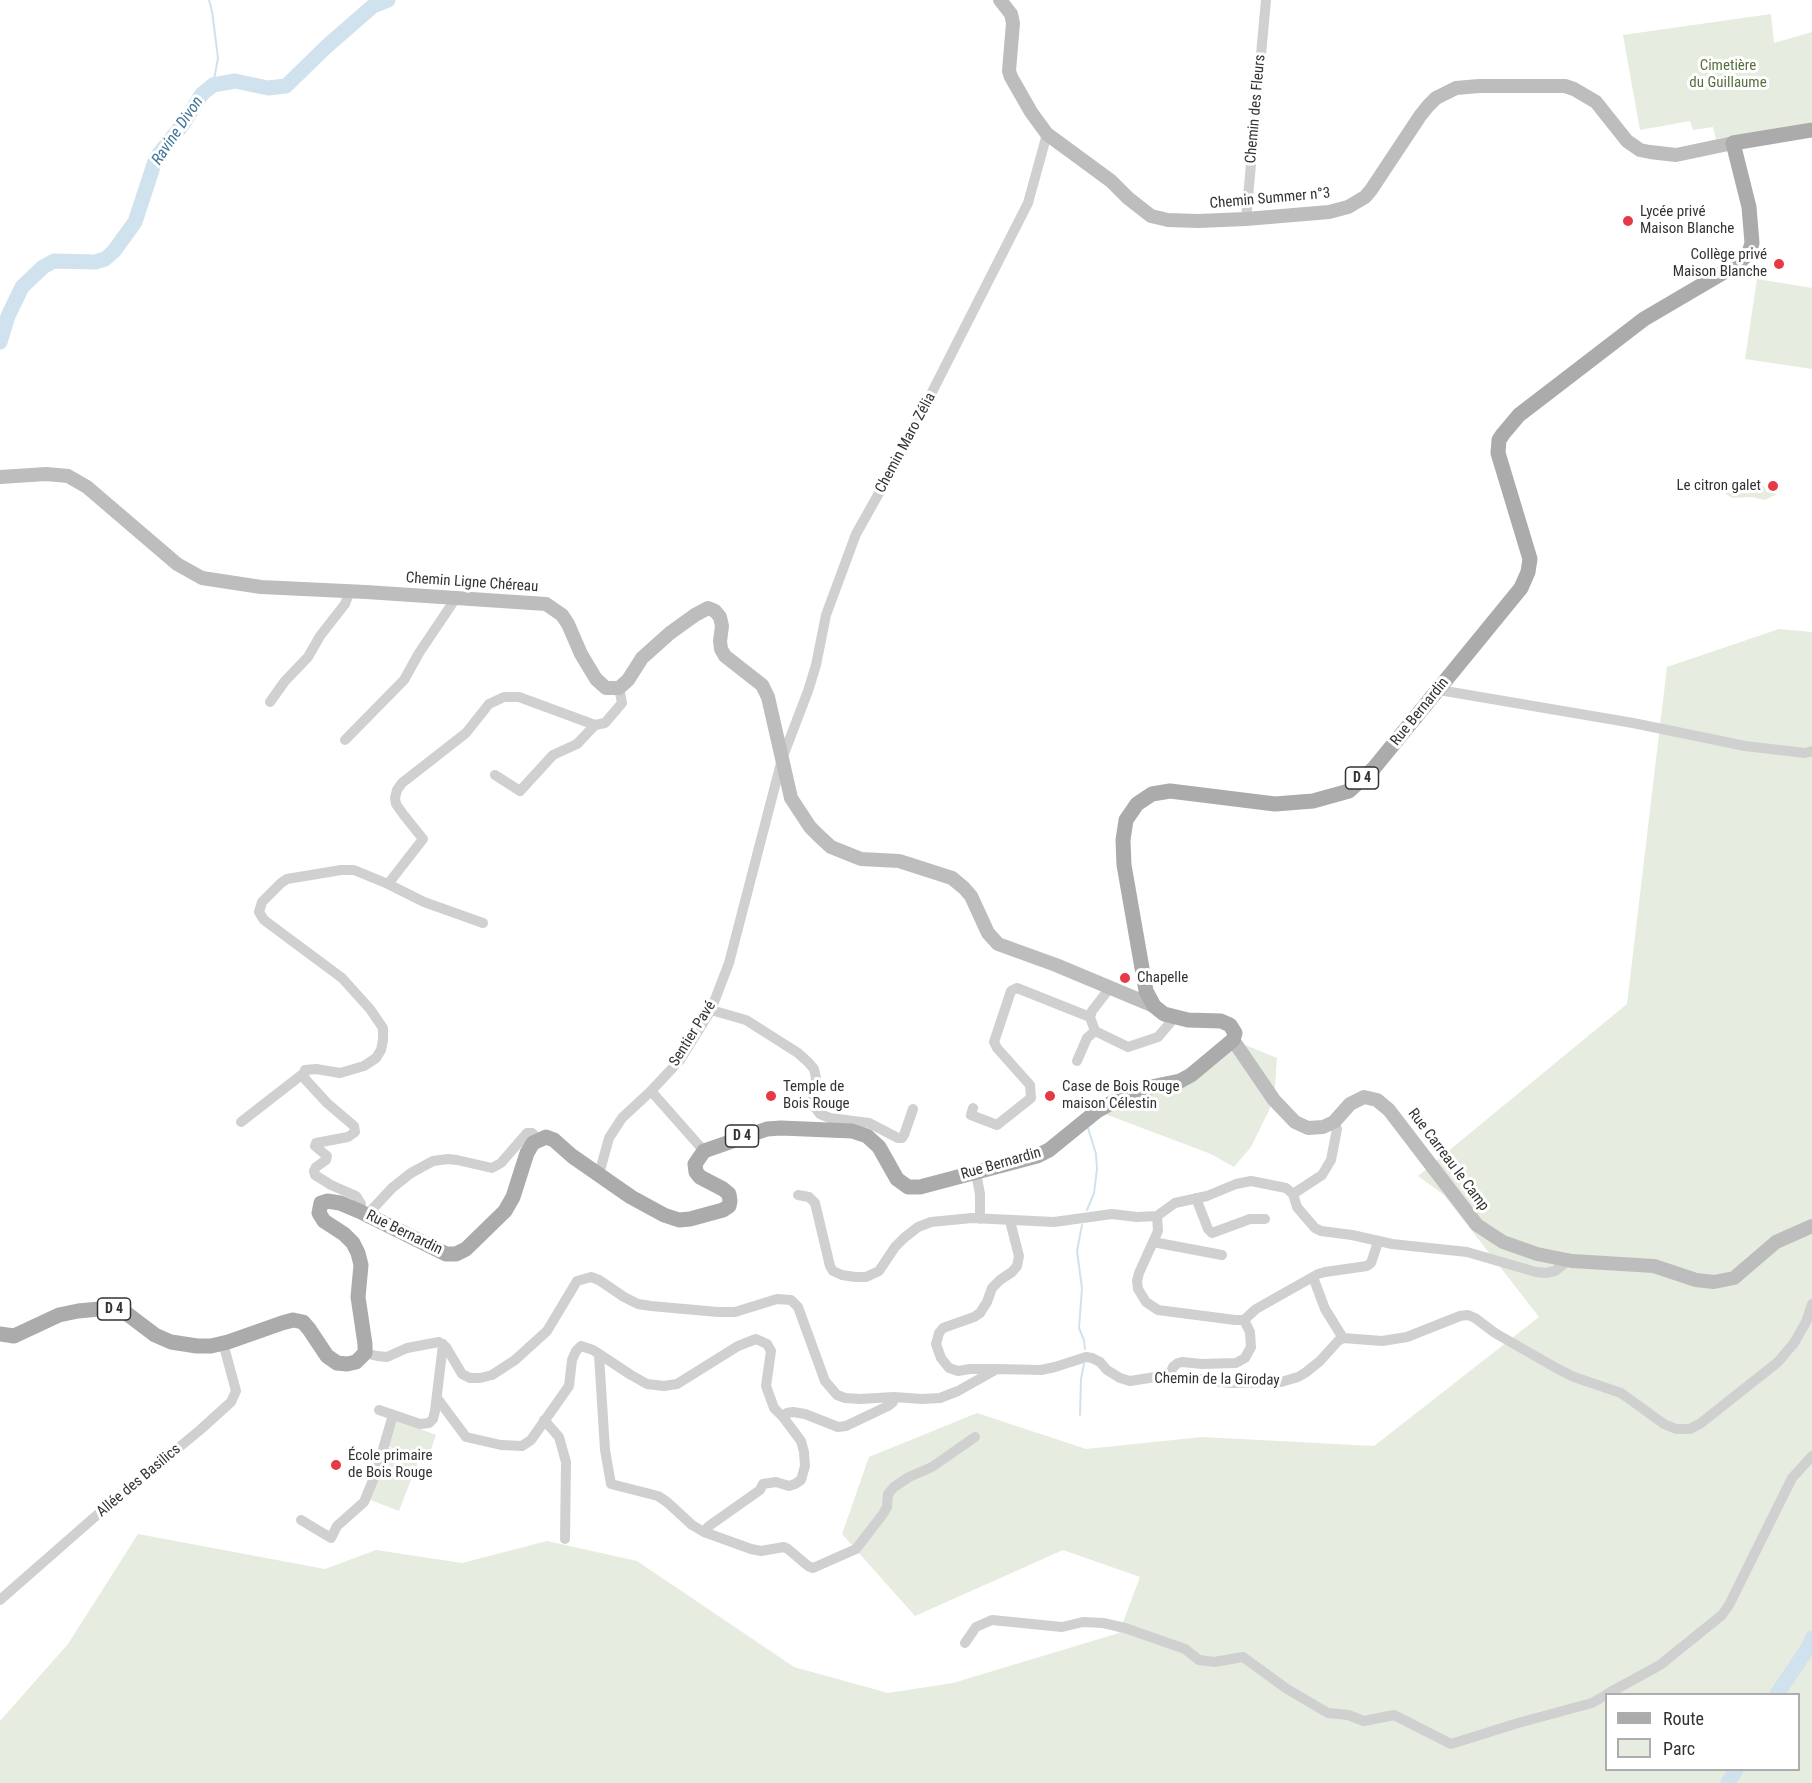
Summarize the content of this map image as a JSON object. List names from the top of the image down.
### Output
{
  "streets": {
    "main road": ["Rue Bernardin", "D 4"],
    "street": [
      "Chemin des Fleurs",
      "Chemin Summer n°3",
      "Chemin Maro Zélia",
      "Chemin Ligne Chéreau",
      "Sentier Pavé",
      "Rue Carreau le Camp",
      "Chemin de la Giroday",
      "Allée des Basilics"
    ]
  },
  "crossings": [
    ["Chemin des Fleurs", "Chemin Summer n°3"],
    ["Chemin Summer n°3", "Chemin Maro Zélia"],
    ["Chemin Summer n°3", "Rue Bernardin"],
    ["Chemin Maro Zélia", "Sentier Pavé"],
    ["Rue Bernardin", "D 4"],
    ["D 4", "Sentier Pavé"],
    ["D 4", "Allée des Basilics"]
  ],
  "water": ["Ravine Divon"],
  "parks": ["Cimetière du Guillaume"],
  "places": [
    "Lycée privé Maison Blanche",
    "Collège privé Maison Blanche",
    "Le citron galet",
    "Chapelle",
    "Temple de Bois Rouge",
    "Case de Bois Rouge maison Célestin",
    "École primaire de Bois Rouge"
  ],
  "legend": ["Route", "Parc"]
}
